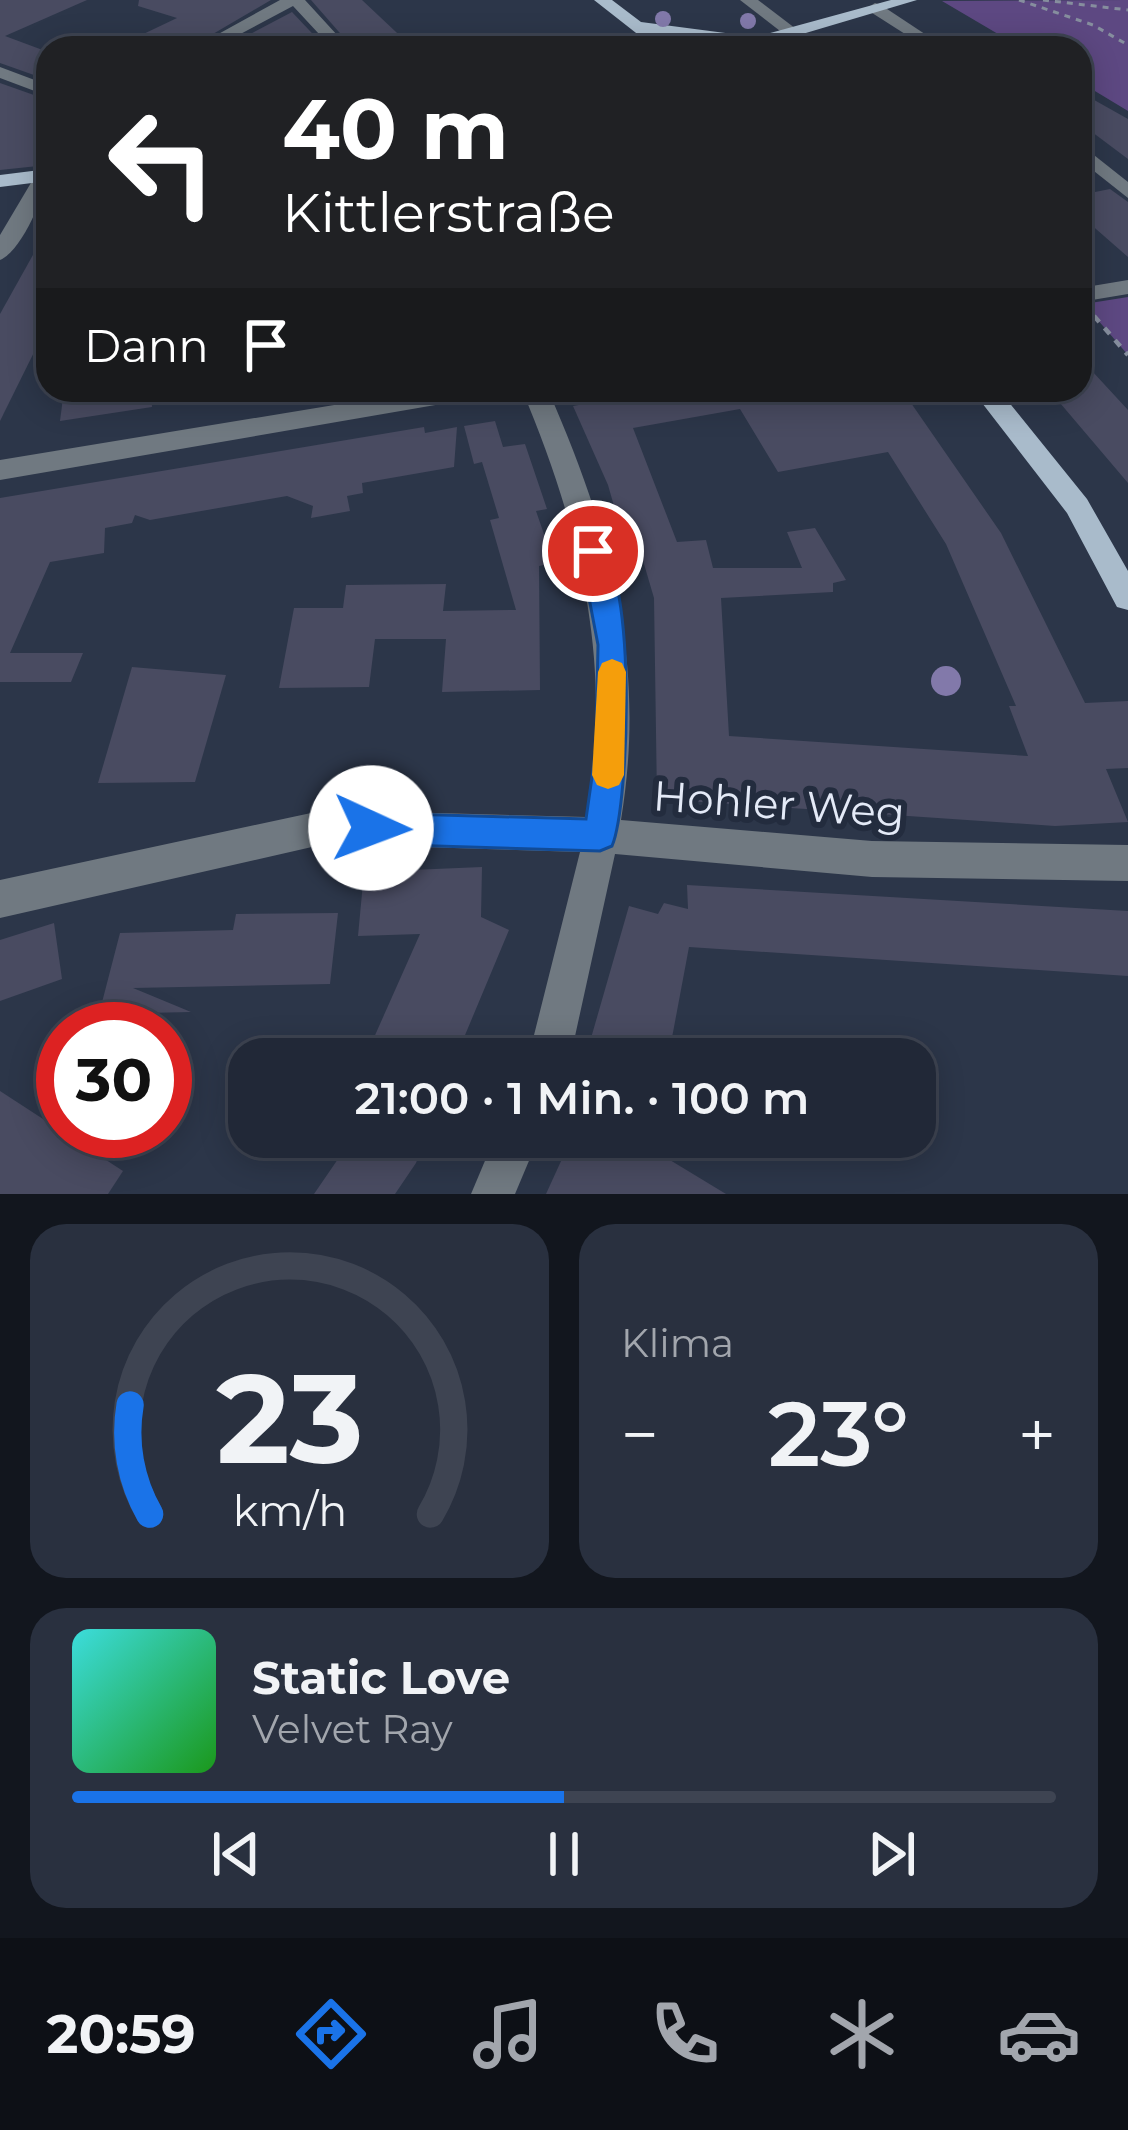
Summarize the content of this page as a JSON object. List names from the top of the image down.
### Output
{
  "streets": {
    "street": ["Hohler Weg"]
  },
  "page": {
    "turn": ["40 m", "Kittlerstraße"],
    "then": "Dann",
    "limit": "30",
    "trip": "21:00 · 1 Min. · 100 m",
    "tile": "Klima",
    "heat": ["−", "23°", "+"],
    "song": ["Static Love", "Velvet Ray"],
    "tabs": "20:59",
    "gauge": ["23", "km/h"]
  }
}
